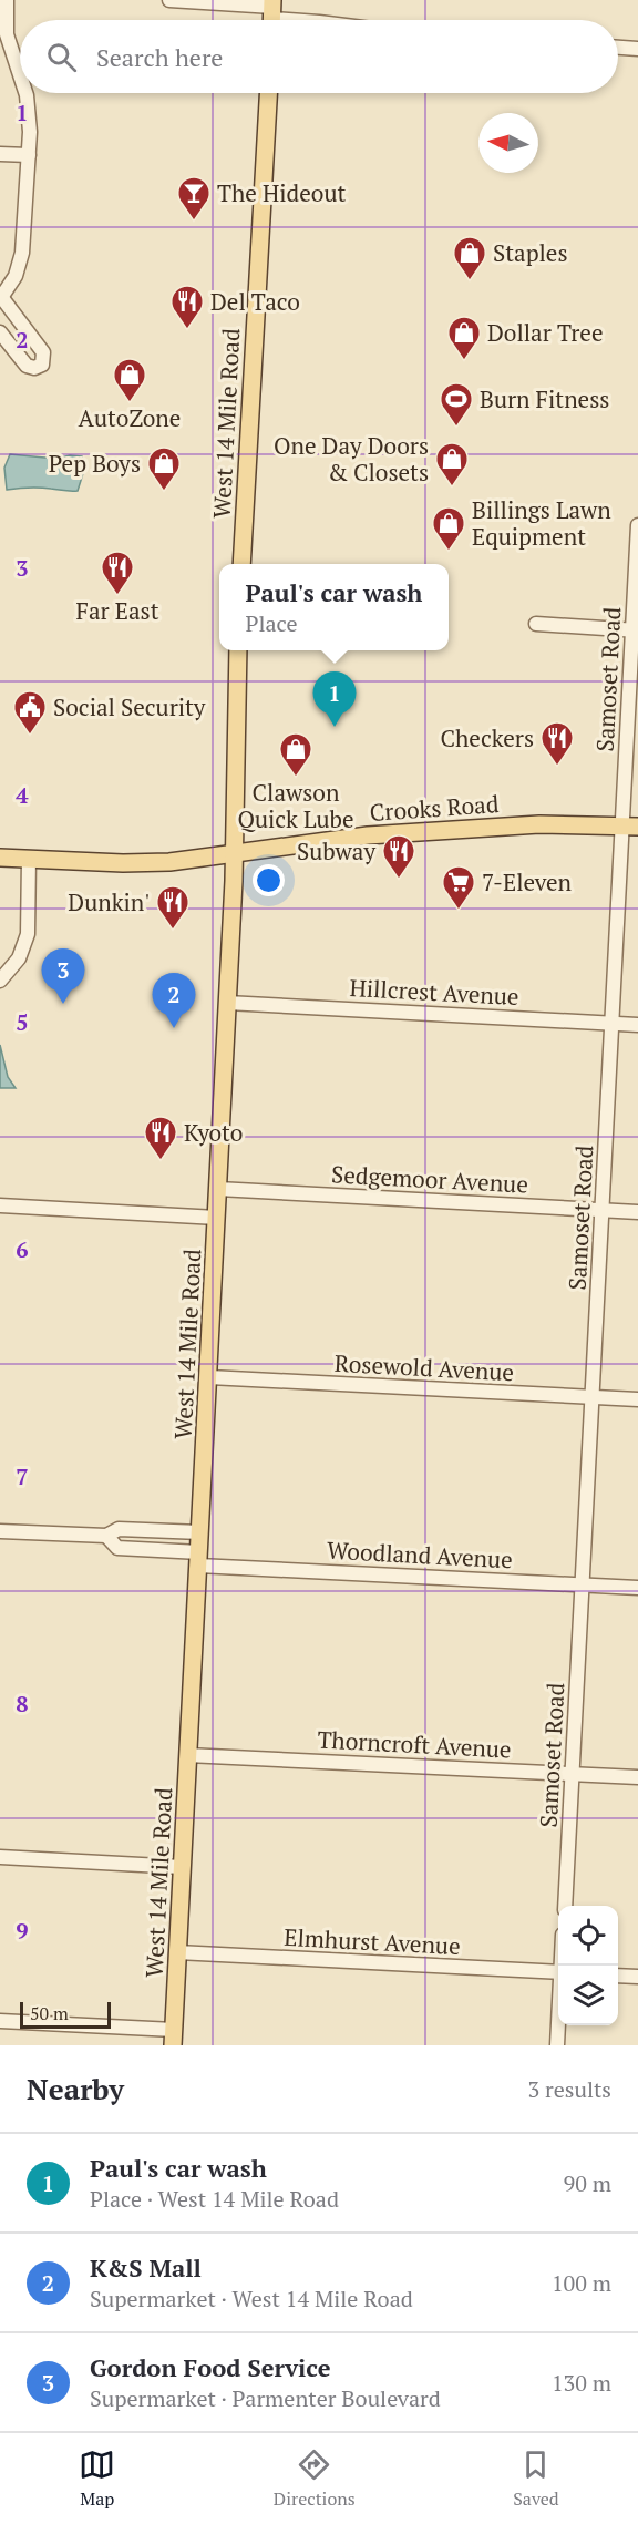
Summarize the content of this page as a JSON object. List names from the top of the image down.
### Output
{
  "streets": {
    "main road": ["West 14 Mile Road", "Crooks Road"],
    "street": [
      "Samoset Road",
      "Hillcrest Avenue",
      "Sedgemoor Avenue",
      "Rosewold Avenue",
      "Woodland Avenue",
      "Thorncroft Avenue",
      "Elmhurst Avenue"
    ]
  },
  "crossings": [
    ["West 14 Mile Road", "Crooks Road"],
    ["West 14 Mile Road", "Hillcrest Avenue"],
    ["West 14 Mile Road", "Sedgemoor Avenue"],
    ["West 14 Mile Road", "Rosewold Avenue"],
    ["West 14 Mile Road", "Woodland Avenue"],
    ["West 14 Mile Road", "Thorncroft Avenue"],
    ["West 14 Mile Road", "Elmhurst Avenue"],
    ["Samoset Road", "Crooks Road"],
    ["Samoset Road", "Hillcrest Avenue"],
    ["Samoset Road", "Sedgemoor Avenue"],
    ["Samoset Road", "Rosewold Avenue"],
    ["Samoset Road", "Woodland Avenue"],
    ["Samoset Road", "Thorncroft Avenue"]
  ],
  "places": {
    "bar": ["The Hideout"],
    "shop": [
      "Staples",
      "Dollar Tree",
      "AutoZone",
      "One Day Doors & Closets",
      "Pep Boys",
      "Billings Lawn Equipment",
      "Clawson Quick Lube"
    ],
    "restaurant": [
      "Del Taco",
      "Far East",
      "Checkers",
      "Subway",
      "Dunkin'",
      "Kyoto"
    ],
    "sports": ["Burn Fitness"],
    "public building": ["Social Security"],
    "supermarket": ["7-Eleven"]
  },
  "scale_bar": "50 m",
  "north": "left",
  "page": {
    "search": "Search here",
    "popup": ["Paul's car wash", "Place"],
    "pins": ["1", "3", "2"],
    "scale": "50 m",
    "heading": ["Nearby", "3 results"],
    "list": [
      {
        "mark": "1",
        "name": "Paul's car wash",
        "note": "Place · West 14 Mile Road",
        "value": "90 m"
      },
      {
        "mark": "2",
        "name": "K&S Mall",
        "note": "Supermarket · West 14 Mile Road",
        "value": "100 m"
      },
      {
        "mark": "3",
        "name": "Gordon Food Service",
        "note": "Supermarket · Parmenter Boulevard",
        "value": "130 m"
      }
    ],
    "nav": ["Map", "Directions", "Saved"]
  },
  "grid": {
    "rows": [
      "1",
      "2",
      "3",
      "4",
      "5",
      "6",
      "7",
      "8",
      "9"
    ]
  }
}
